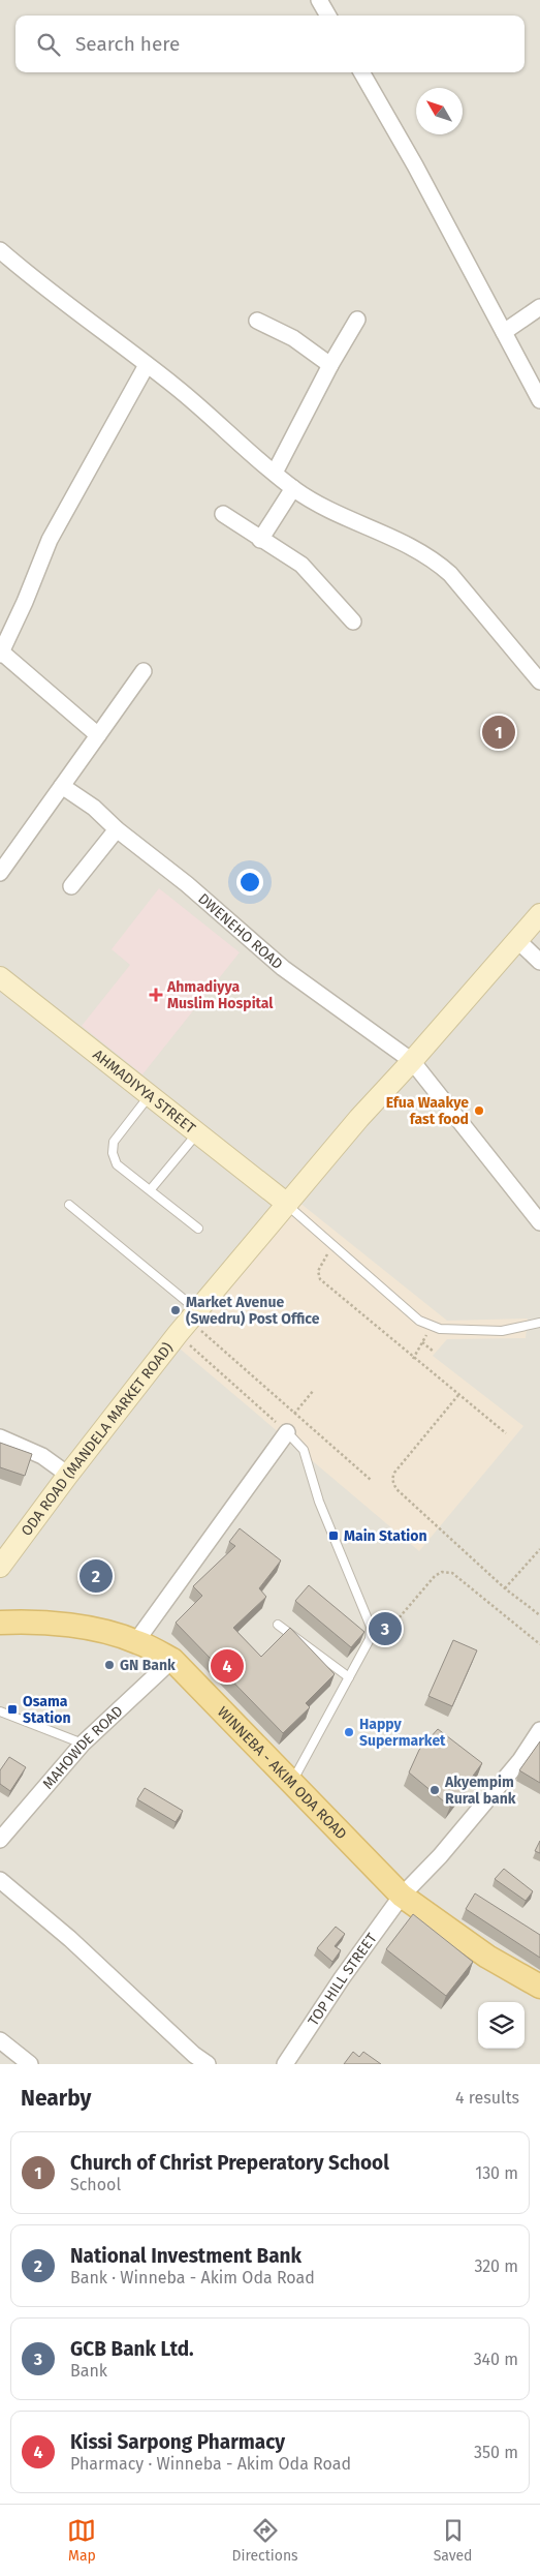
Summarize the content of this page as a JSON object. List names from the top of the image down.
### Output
{
  "streets": {
    "main road": ["WINNEBA - AKIM ODA ROAD"],
    "street": [
      "DWENEHO ROAD",
      "AHMADIYYA STREET",
      "ODA ROAD (MANDELA MARKET ROAD)",
      "MAHOWDE ROAD",
      "TOP HILL STREET"
    ]
  },
  "crossings": [
    ["DWENEHO ROAD", "ODA ROAD (MANDELA MARKET ROAD)"],
    ["AHMADIYYA STREET", "ODA ROAD (MANDELA MARKET ROAD)"],
    ["MAHOWDE ROAD", "WINNEBA - AKIM ODA ROAD"],
    ["WINNEBA - AKIM ODA ROAD", "TOP HILL STREET"]
  ],
  "places": {
    "health": ["Ahmadiyya Muslim Hospital"],
    "other": [
      "Efua Waakye fast food",
      "Market Avenue (Swedru) Post Office",
      "GN Bank",
      "Happy Supermarket",
      "Akyempim Rural bank"
    ],
    "transit": ["Main Station", "Osama Station"]
  },
  "north": "top left",
  "page": {
    "search": "Search here",
    "pins": [
      "1",
      "2",
      "3",
      "4"
    ],
    "heading": ["Nearby", "4 results"],
    "list": [
      {
        "mark": "1",
        "name": "Church of Christ Preperatory School",
        "note": "School",
        "value": "130 m"
      },
      {
        "mark": "2",
        "name": "National Investment Bank",
        "note": "Bank · Winneba - Akim Oda Road",
        "value": "320 m"
      },
      {
        "mark": "3",
        "name": "GCB Bank Ltd.",
        "note": "Bank",
        "value": "340 m"
      },
      {
        "mark": "4",
        "name": "Kissi Sarpong Pharmacy",
        "note": "Pharmacy · Winneba - Akim Oda Road",
        "value": "350 m"
      }
    ],
    "nav": ["Map", "Directions", "Saved"]
  }
}
